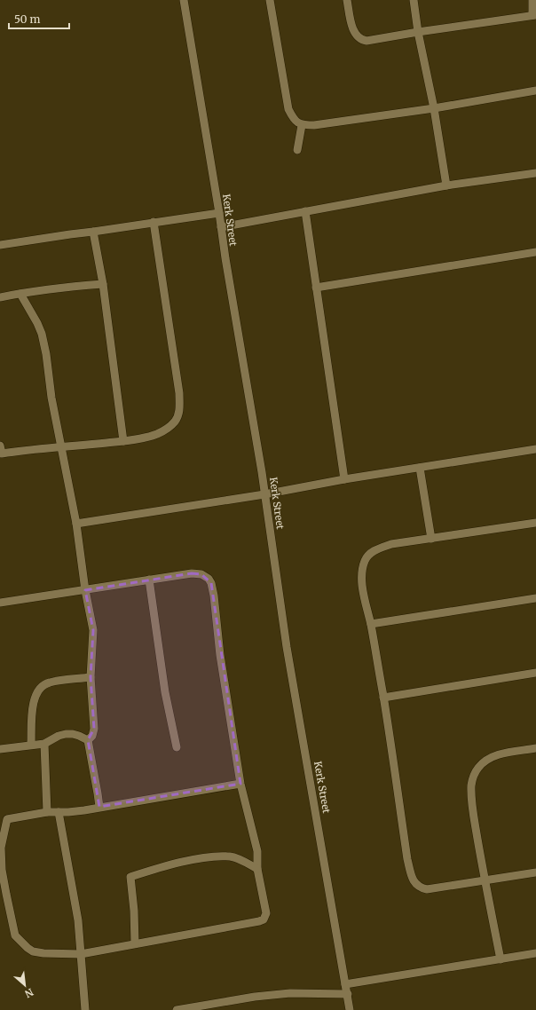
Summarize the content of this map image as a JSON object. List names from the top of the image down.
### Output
{
  "streets": {
    "street": ["Kerk Street"]
  },
  "scale_bar": "50 m",
  "north": "bottom right"
}
